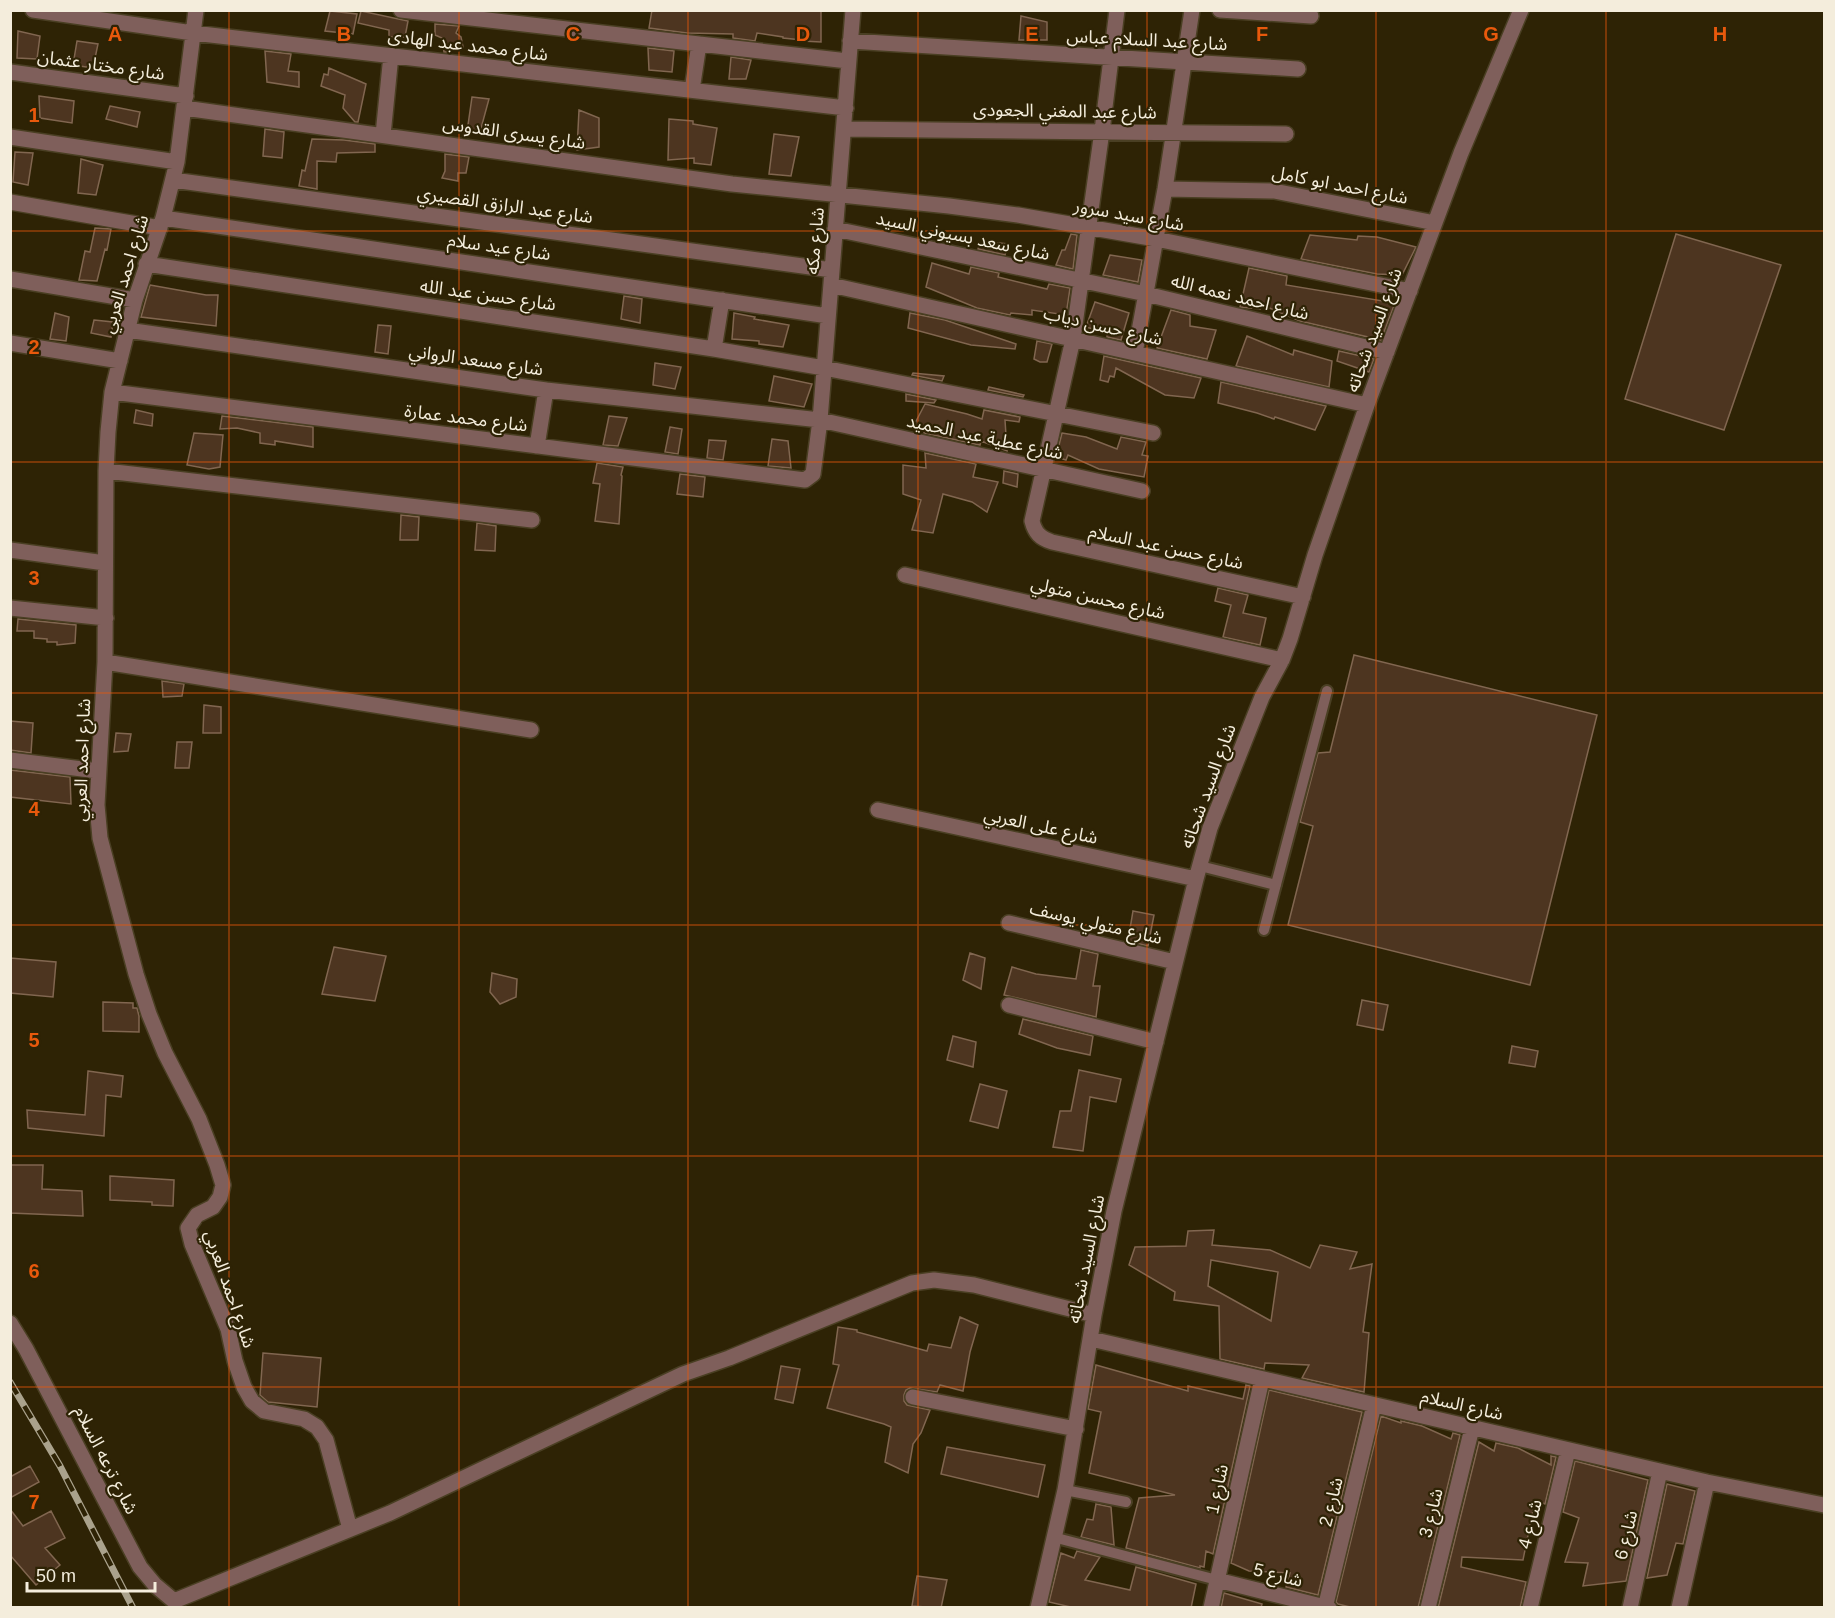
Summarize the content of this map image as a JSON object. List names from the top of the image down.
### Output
{
  "streets": {
    "street": [
      "شارع عبد السلام عباس",
      "شارع محمد عبد الهادى",
      "شارع مختار عثمان",
      "شارع عبد المغني الجعودى",
      "شارع يسرى القدوس",
      "شارع احمد ابو كامل",
      "شارع عبد الرازق القصيري",
      "شارع سيد سرور",
      "شارع سعد بسيوني السيد",
      "شارع مكه",
      "شارع عيد سلام",
      "شارع احمد العربي",
      "شارع حسن عبد الله",
      "شارع احمد نعمه الله",
      "شارع حسن دياب",
      "شارع السيد شحاته",
      "شارع مسعد الرواني",
      "شارع محمد عمارة",
      "شارع عطية عبد الحميد",
      "شارع حسن عبد السلام",
      "شارع محسن متولي",
      "شارع على العربي",
      "شارع متولي يوسف",
      "شارع السلام",
      "شارع ترعه السلام",
      "شارع 1",
      "شارع 2",
      "شارع 3",
      "شارع 4",
      "شارع 6",
      "شارع 5"
    ]
  },
  "crossings": [
    ["شارع عبد السلام عباس", "شارع مكه"],
    ["شارع محمد عبد الهادى", "شارع مكه"],
    ["شارع محمد عبد الهادى", "شارع احمد العربي"],
    ["شارع مختار عثمان", "شارع يسرى القدوس"],
    ["شارع مختار عثمان", "شارع احمد العربي"],
    ["شارع عبد المغني الجعودى", "شارع مكه"],
    ["شارع يسرى القدوس", "شارع سيد سرور"],
    ["شارع يسرى القدوس", "شارع مكه"],
    ["شارع يسرى القدوس", "شارع احمد العربي"],
    ["شارع احمد ابو كامل", "شارع السيد شحاته"],
    ["شارع عبد الرازق القصيري", "شارع مكه"],
    ["شارع عبد الرازق القصيري", "شارع احمد العربي"],
    ["شارع عبد الرازق القصيري", "شارع حسن دياب"],
    ["شارع سيد سرور", "شارع مكه"],
    ["شارع سيد سرور", "شارع السيد شحاته"],
    ["شارع سعد بسيوني السيد", "شارع مكه"],
    ["شارع سعد بسيوني السيد", "شارع احمد نعمه الله"],
    ["شارع مكه", "شارع عيد سلام"],
    ["شارع مكه", "شارع حسن عبد الله"],
    ["شارع مكه", "شارع حسن دياب"],
    ["شارع مكه", "شارع مسعد الرواني"],
    ["شارع مكه", "شارع محمد عمارة"],
    ["شارع مكه", "شارع عطية عبد الحميد"],
    ["شارع عيد سلام", "شارع احمد العربي"],
    ["شارع احمد العربي", "شارع حسن عبد الله"],
    ["شارع احمد العربي", "شارع مسعد الرواني"],
    ["شارع احمد العربي", "شارع محمد عمارة"],
    ["شارع احمد نعمه الله", "شارع السيد شحاته"],
    ["شارع حسن دياب", "شارع السيد شحاته"],
    ["شارع السيد شحاته", "شارع حسن عبد السلام"],
    ["شارع السيد شحاته", "شارع محسن متولي"],
    ["شارع السيد شحاته", "شارع على العربي"],
    ["شارع السيد شحاته", "شارع متولي يوسف"],
    ["شارع السيد شحاته", "شارع السلام"],
    ["شارع مسعد الرواني", "شارع عطية عبد الحميد"],
    ["شارع عطية عبد الحميد", "شارع حسن عبد السلام"],
    ["شارع السلام", "شارع 1"],
    ["شارع السلام", "شارع 2"],
    ["شارع السلام", "شارع 3"],
    ["شارع السلام", "شارع 4"],
    ["شارع السلام", "شارع 6"],
    ["شارع 1", "شارع 5"],
    ["شارع 2", "شارع 5"]
  ],
  "scale_bar": "50 m",
  "grid": {
    "columns": [
      "A",
      "B",
      "C",
      "D",
      "E",
      "F",
      "G",
      "H"
    ],
    "rows": [
      "1",
      "2",
      "3",
      "4",
      "5",
      "6",
      "7"
    ]
  }
}
